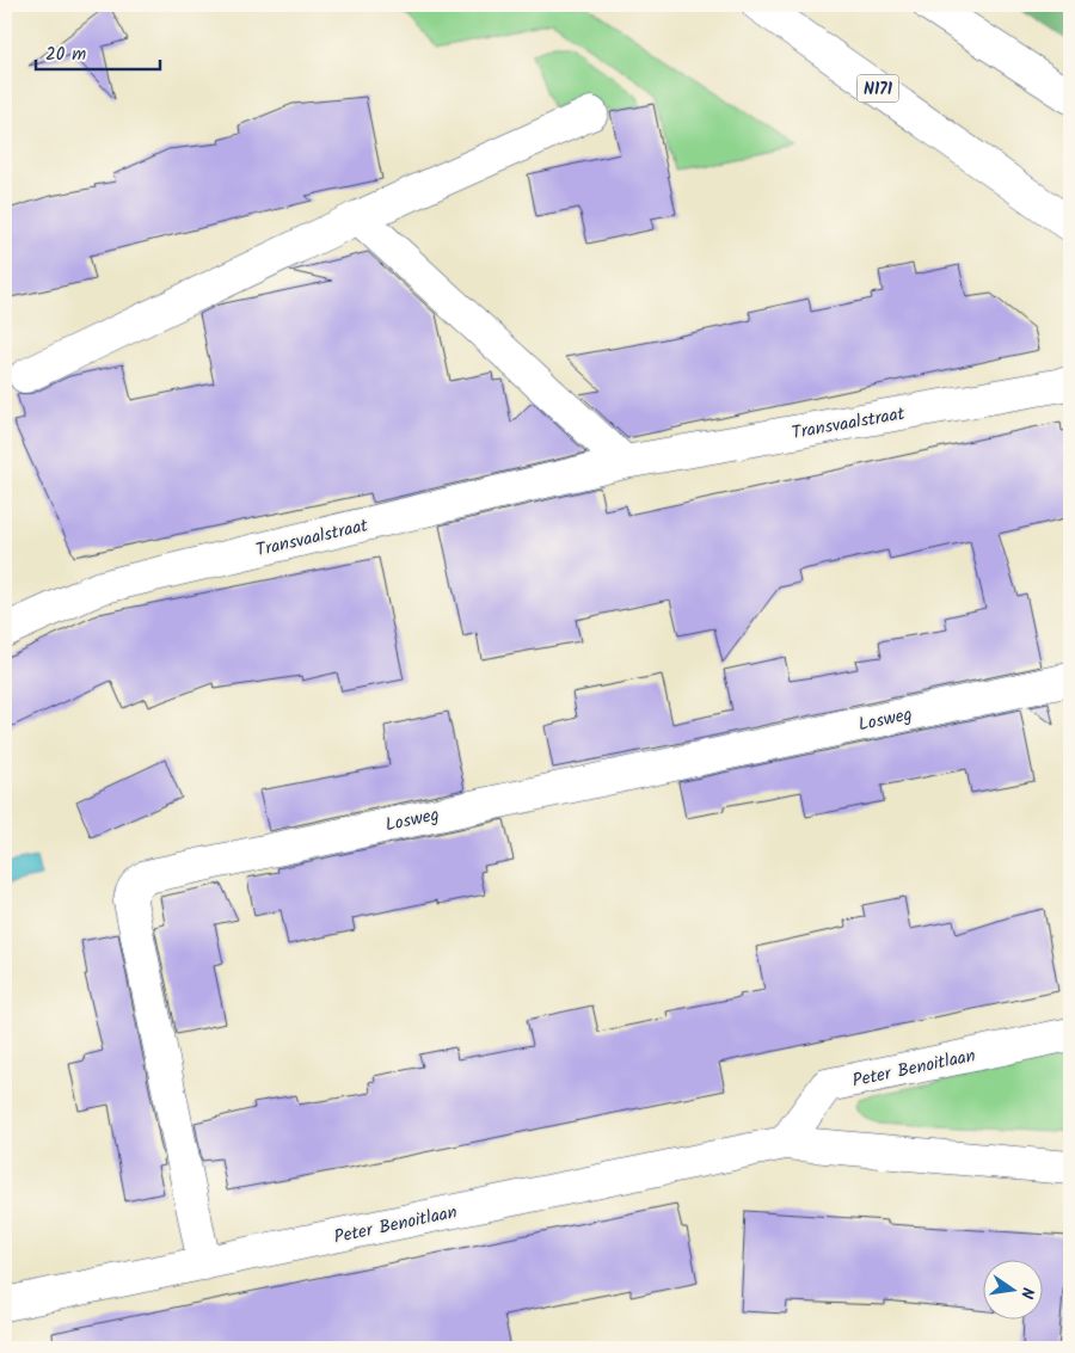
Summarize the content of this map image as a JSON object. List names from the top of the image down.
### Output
{
  "streets": {
    "main road": [
      "N171",
      "Transvaalstraat",
      "Losweg",
      "Peter Benoitlaan"
    ]
  },
  "crossings": [
    ["Losweg", "Peter Benoitlaan"]
  ],
  "scale_bar": "20 m",
  "north": "right"
}
